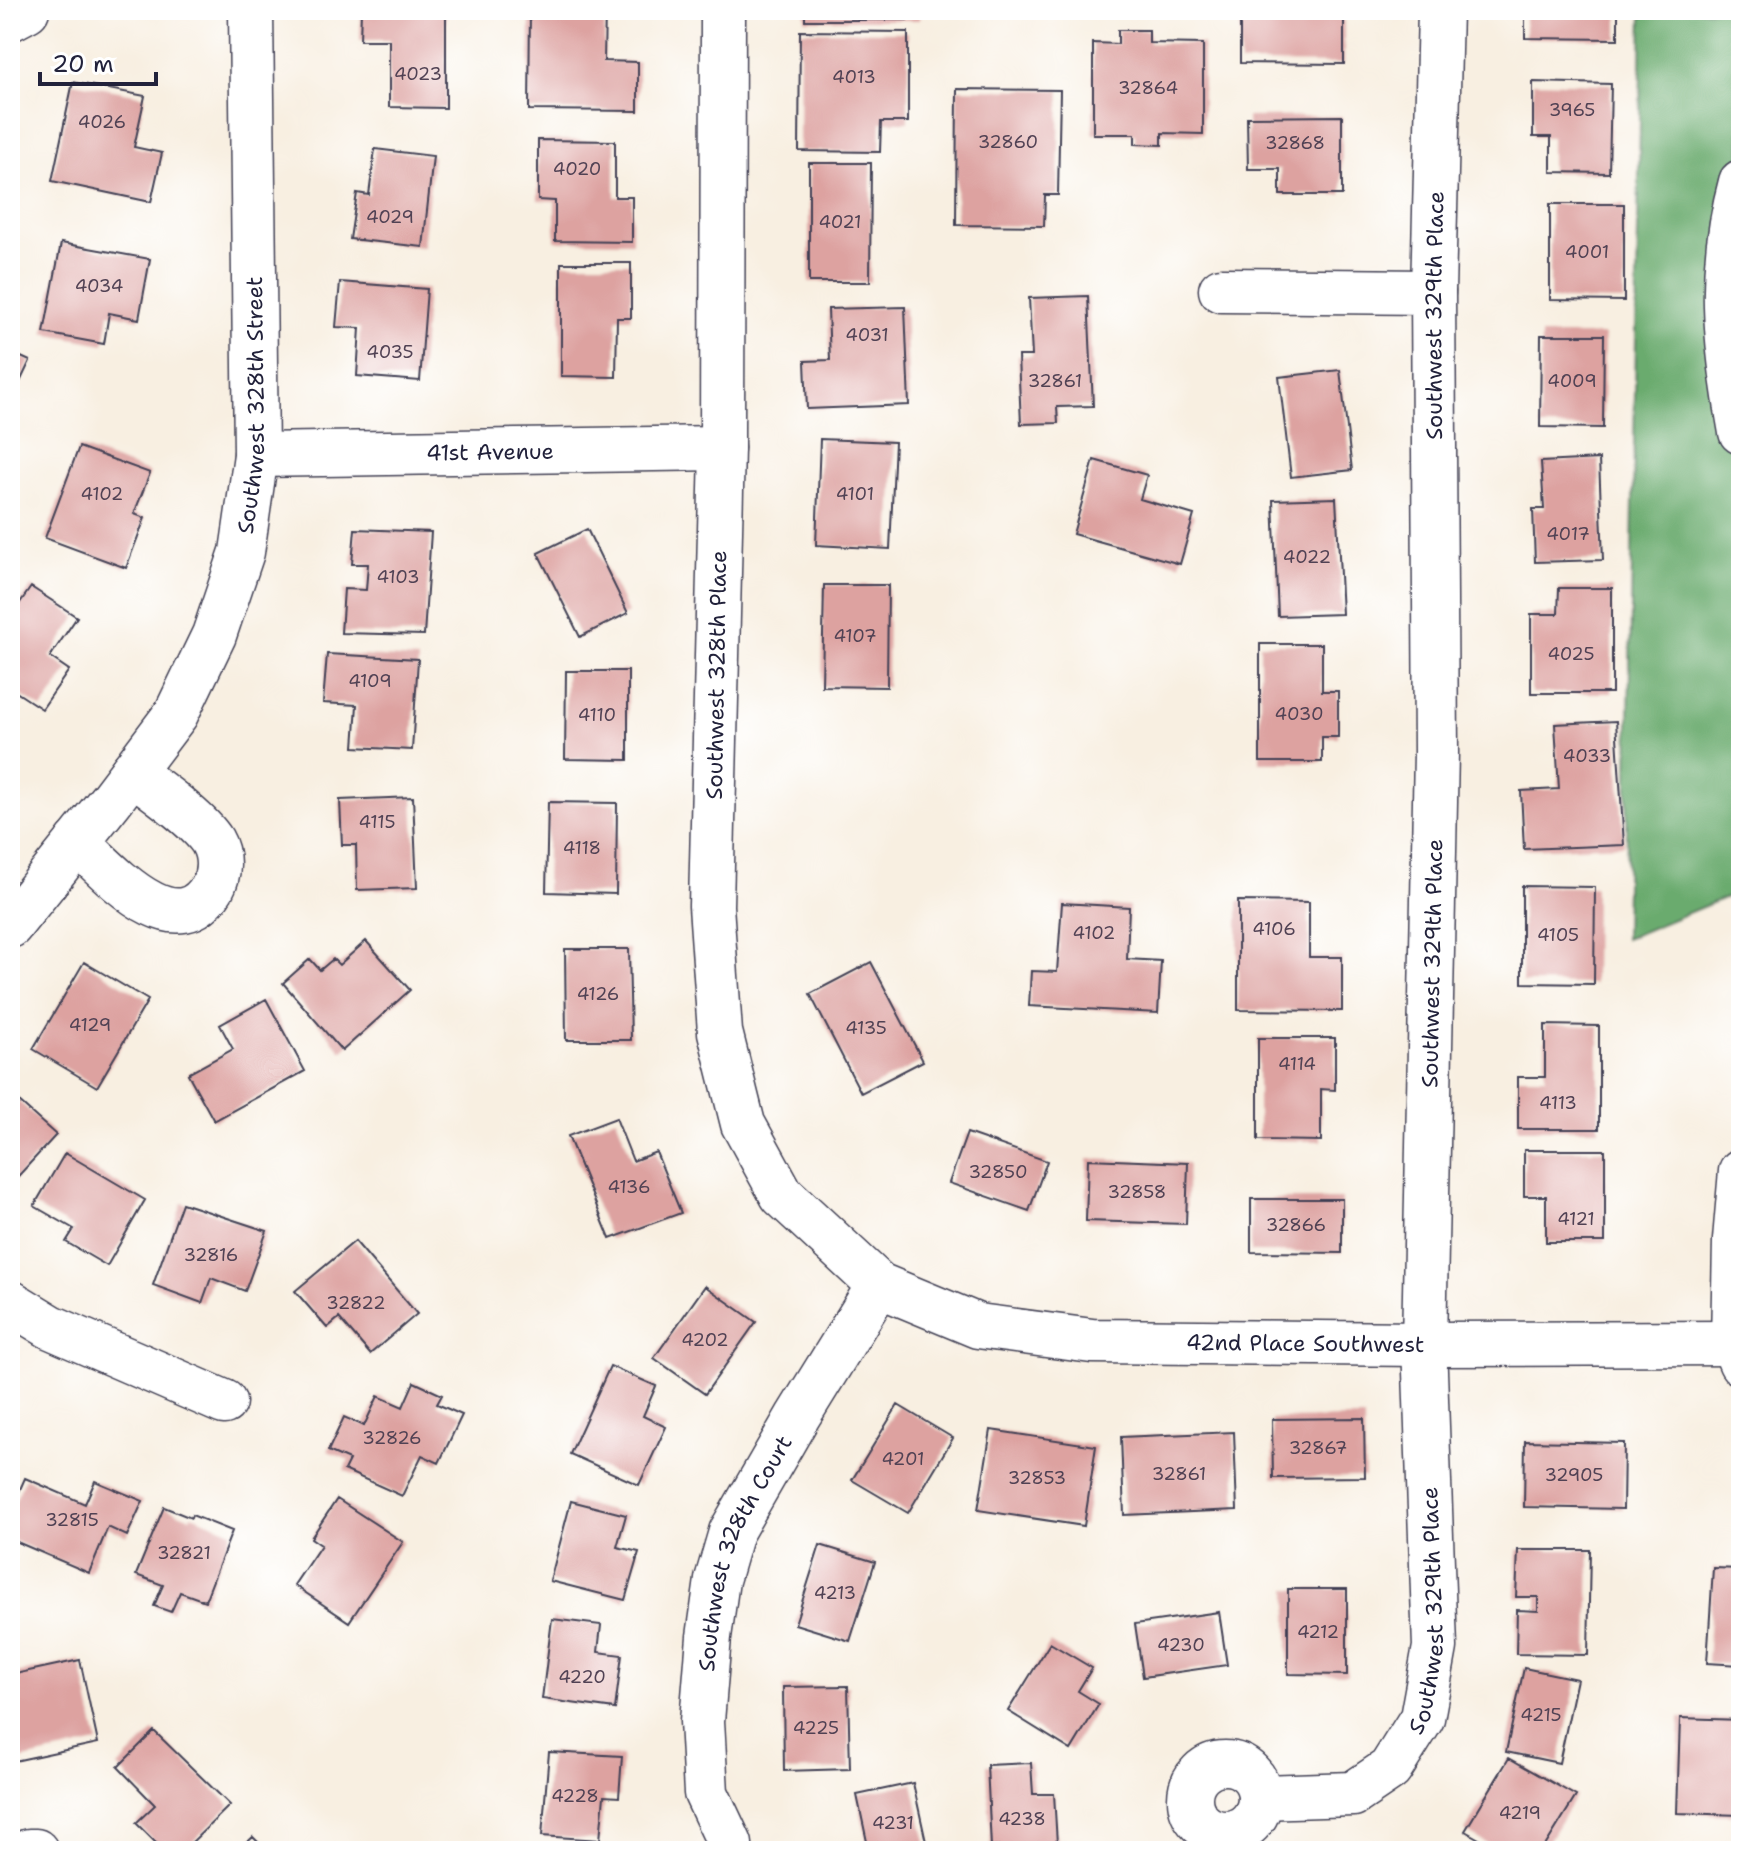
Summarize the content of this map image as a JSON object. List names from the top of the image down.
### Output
{
  "streets": {
    "street": [
      "Southwest 329th Place",
      "Southwest 328th Street",
      "41st Avenue",
      "Southwest 328th Place",
      "42nd Place Southwest",
      "Southwest 328th Court"
    ]
  },
  "crossings": [
    ["Southwest 329th Place", "42nd Place Southwest"],
    ["Southwest 328th Street", "41st Avenue"],
    ["41st Avenue", "Southwest 328th Place"],
    ["Southwest 328th Place", "42nd Place Southwest"],
    ["Southwest 328th Place", "Southwest 328th Court"],
    ["42nd Place Southwest", "Southwest 328th Court"]
  ],
  "house_numbers": [
    "4023",
    "4013",
    "32864",
    "3965",
    "4026",
    "32860",
    "32868",
    "4020",
    "4029",
    "4021",
    "4001",
    "4034",
    "4031",
    "4035",
    "32861",
    "4009",
    "4102",
    "4101",
    "4017",
    "4022",
    "4103",
    "4107",
    "4025",
    "4109",
    "4030",
    "4110",
    "4033",
    "4115",
    "4118",
    "4106",
    "4102",
    "4105",
    "4126",
    "4129",
    "4135",
    "4114",
    "4113",
    "32850",
    "4136",
    "32858",
    "4121",
    "32866",
    "32816",
    "32822",
    "4202",
    "32826",
    "32867",
    "4201",
    "32861",
    "32905",
    "32853",
    "32815",
    "32821",
    "4213",
    "4212",
    "4230",
    "4220",
    "4215",
    "4225",
    "4228",
    "4219",
    "4238",
    "4231"
  ],
  "scale_bar": "20 m"
}
